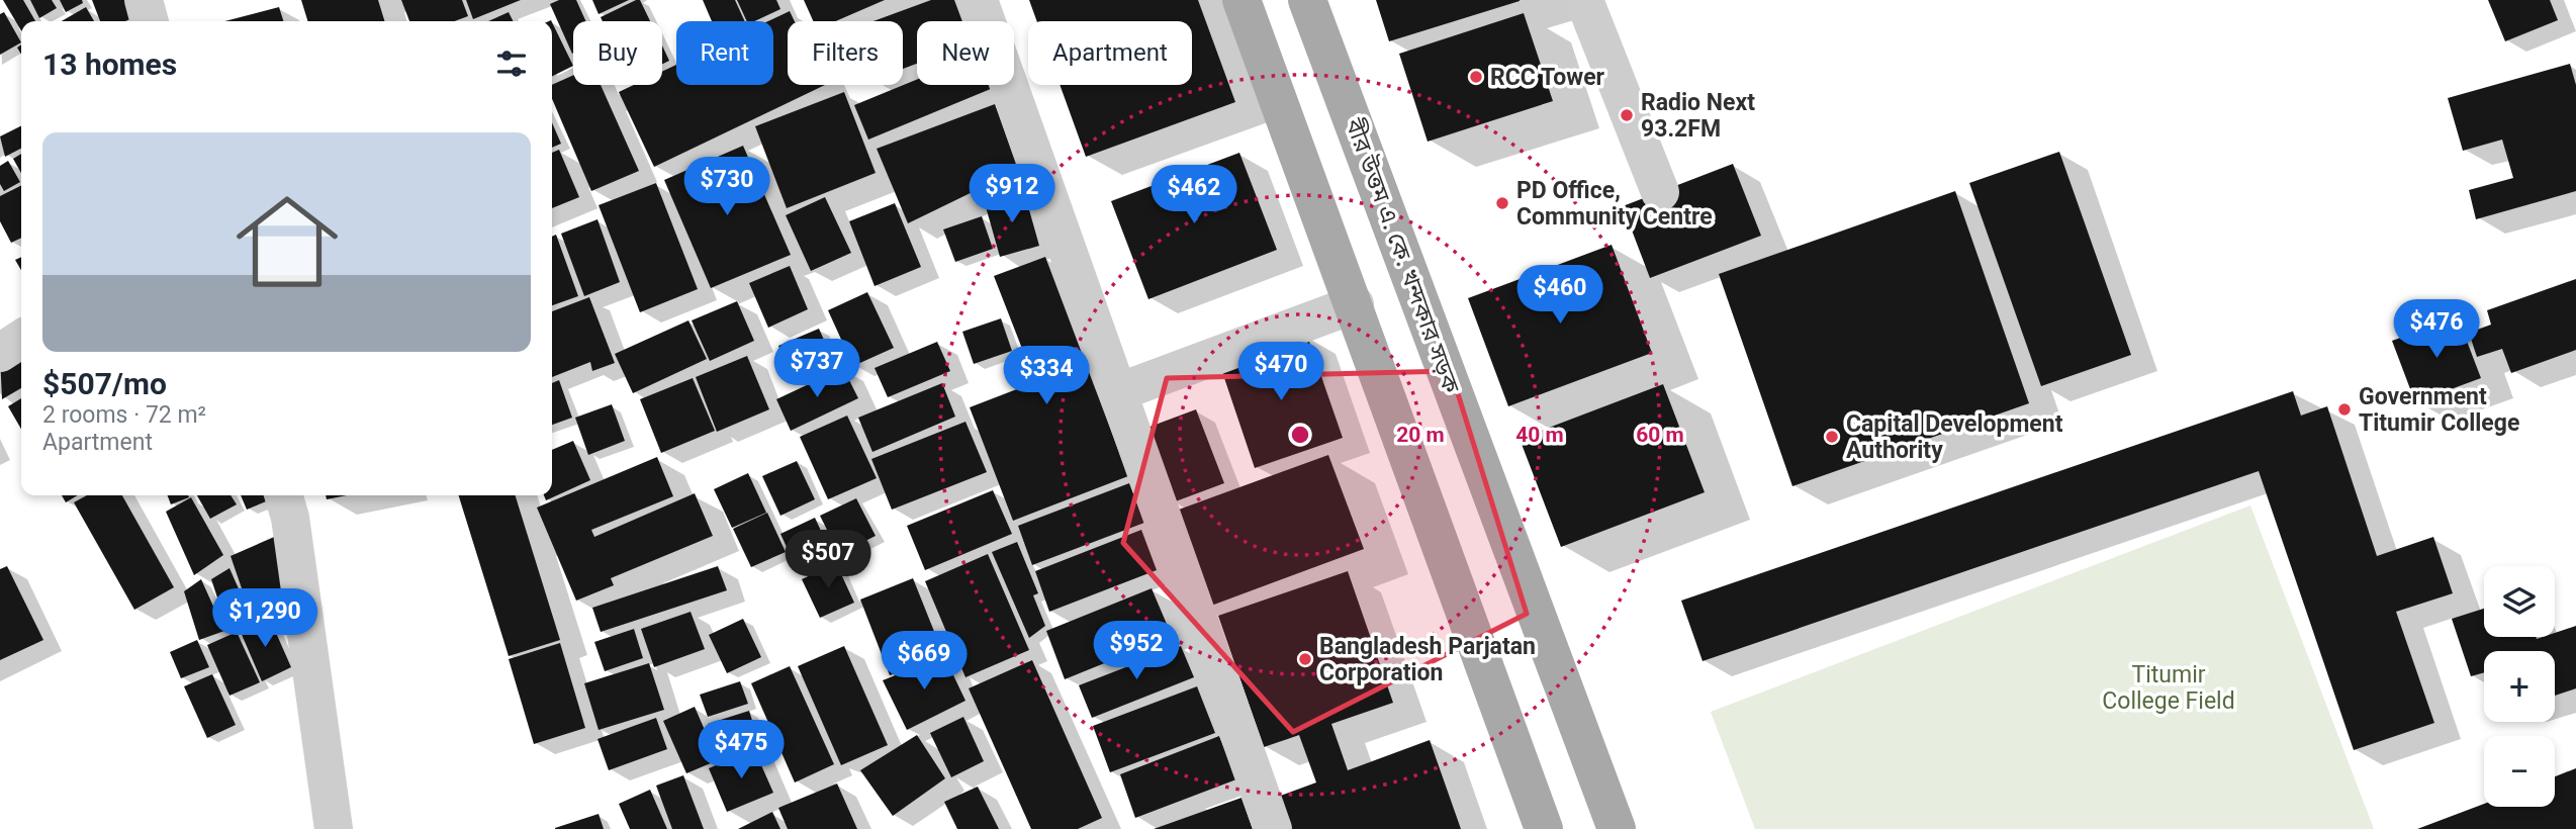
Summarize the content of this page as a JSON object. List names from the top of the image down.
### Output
{
  "streets": {
    "main road": ["বীর উত্তম এ. কে. খন্দকার সড়ক"]
  },
  "parks": ["Titumir College Field"],
  "places": [
    "RCC Tower",
    "Radio Next 93.2FM",
    "PD Office, Community Centre",
    "Government Titumir College",
    "Capital Development Authority",
    "Bangladesh Parjatan Corporation"
  ],
  "page": {
    "chip": [
      "Buy",
      "Rent",
      "Filters",
      "New",
      "Apartment"
    ],
    "heading": "13 homes",
    "list": [
      {
        "name": "$507/mo",
        "note": "2 rooms · 72 m² · Apartment"
      }
    ],
    "price": [
      "$730",
      "$912",
      "$462",
      "$460",
      "$476",
      "$737",
      "$470",
      "$334",
      "$507",
      "$1,290",
      "$952",
      "$669",
      "$475"
    ],
    "map_buttons": ["+", "−"]
  },
  "rings": ["20 m", "40 m", "60 m"]
}
